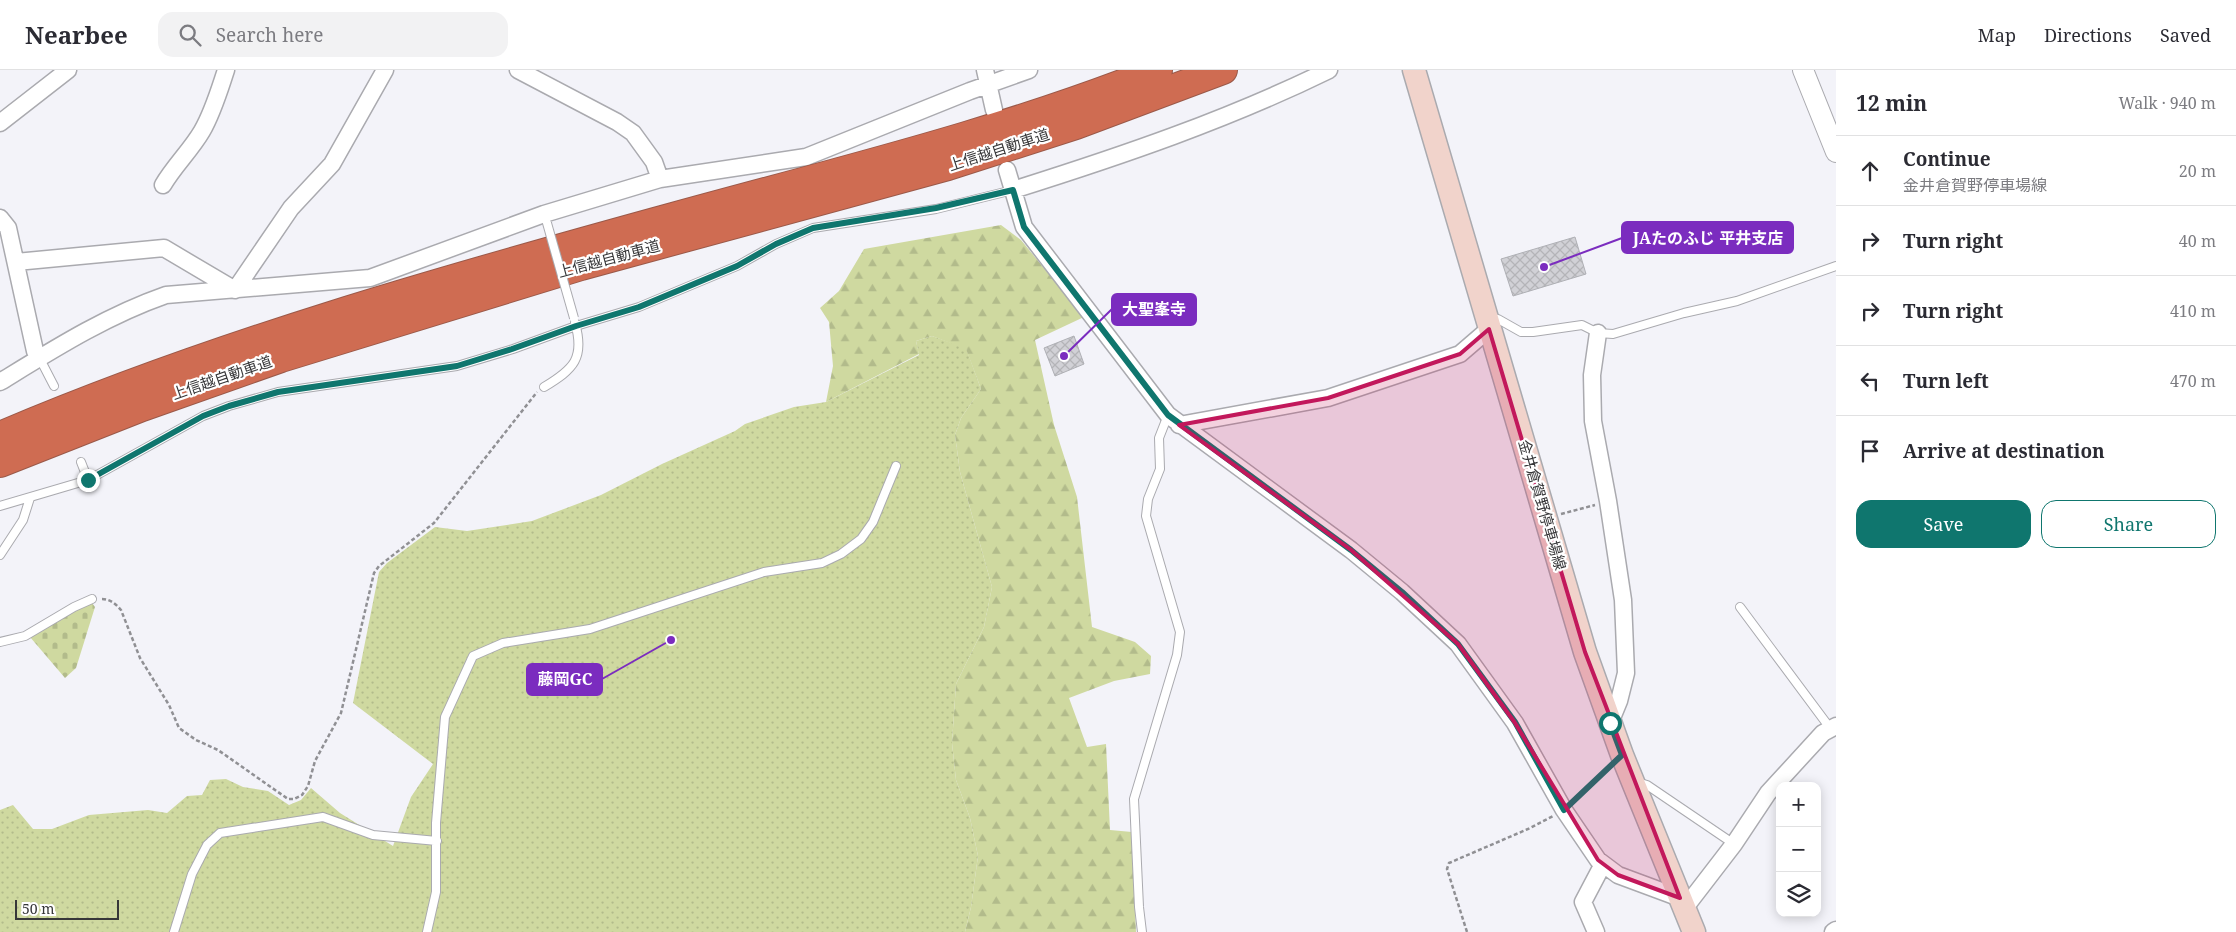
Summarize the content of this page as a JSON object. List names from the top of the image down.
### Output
{
  "streets": {
    "highway": ["上信越自動車道"],
    "main road": ["金井倉賀野停車場線"]
  },
  "places": ["JAたのふじ 平井支店", "大聖峯寺", "藤岡GC"],
  "scale_bar": "50 m",
  "page": {
    "header": "Nearbee",
    "search": "Search here",
    "nav": ["Map", "Directions", "Saved"],
    "heading": ["12 min", "Walk · 940 m"],
    "list": [
      ["Continue", "金井倉賀野停車場線", "20 m"],
      ["Turn right", "40 m"],
      ["Turn right", "410 m"],
      ["Turn left", "470 m"],
      "Arrive at destination"
    ],
    "buttons": ["Save", "Share"],
    "map_buttons": ["+", "−"],
    "scale": "50 m"
  }
}
